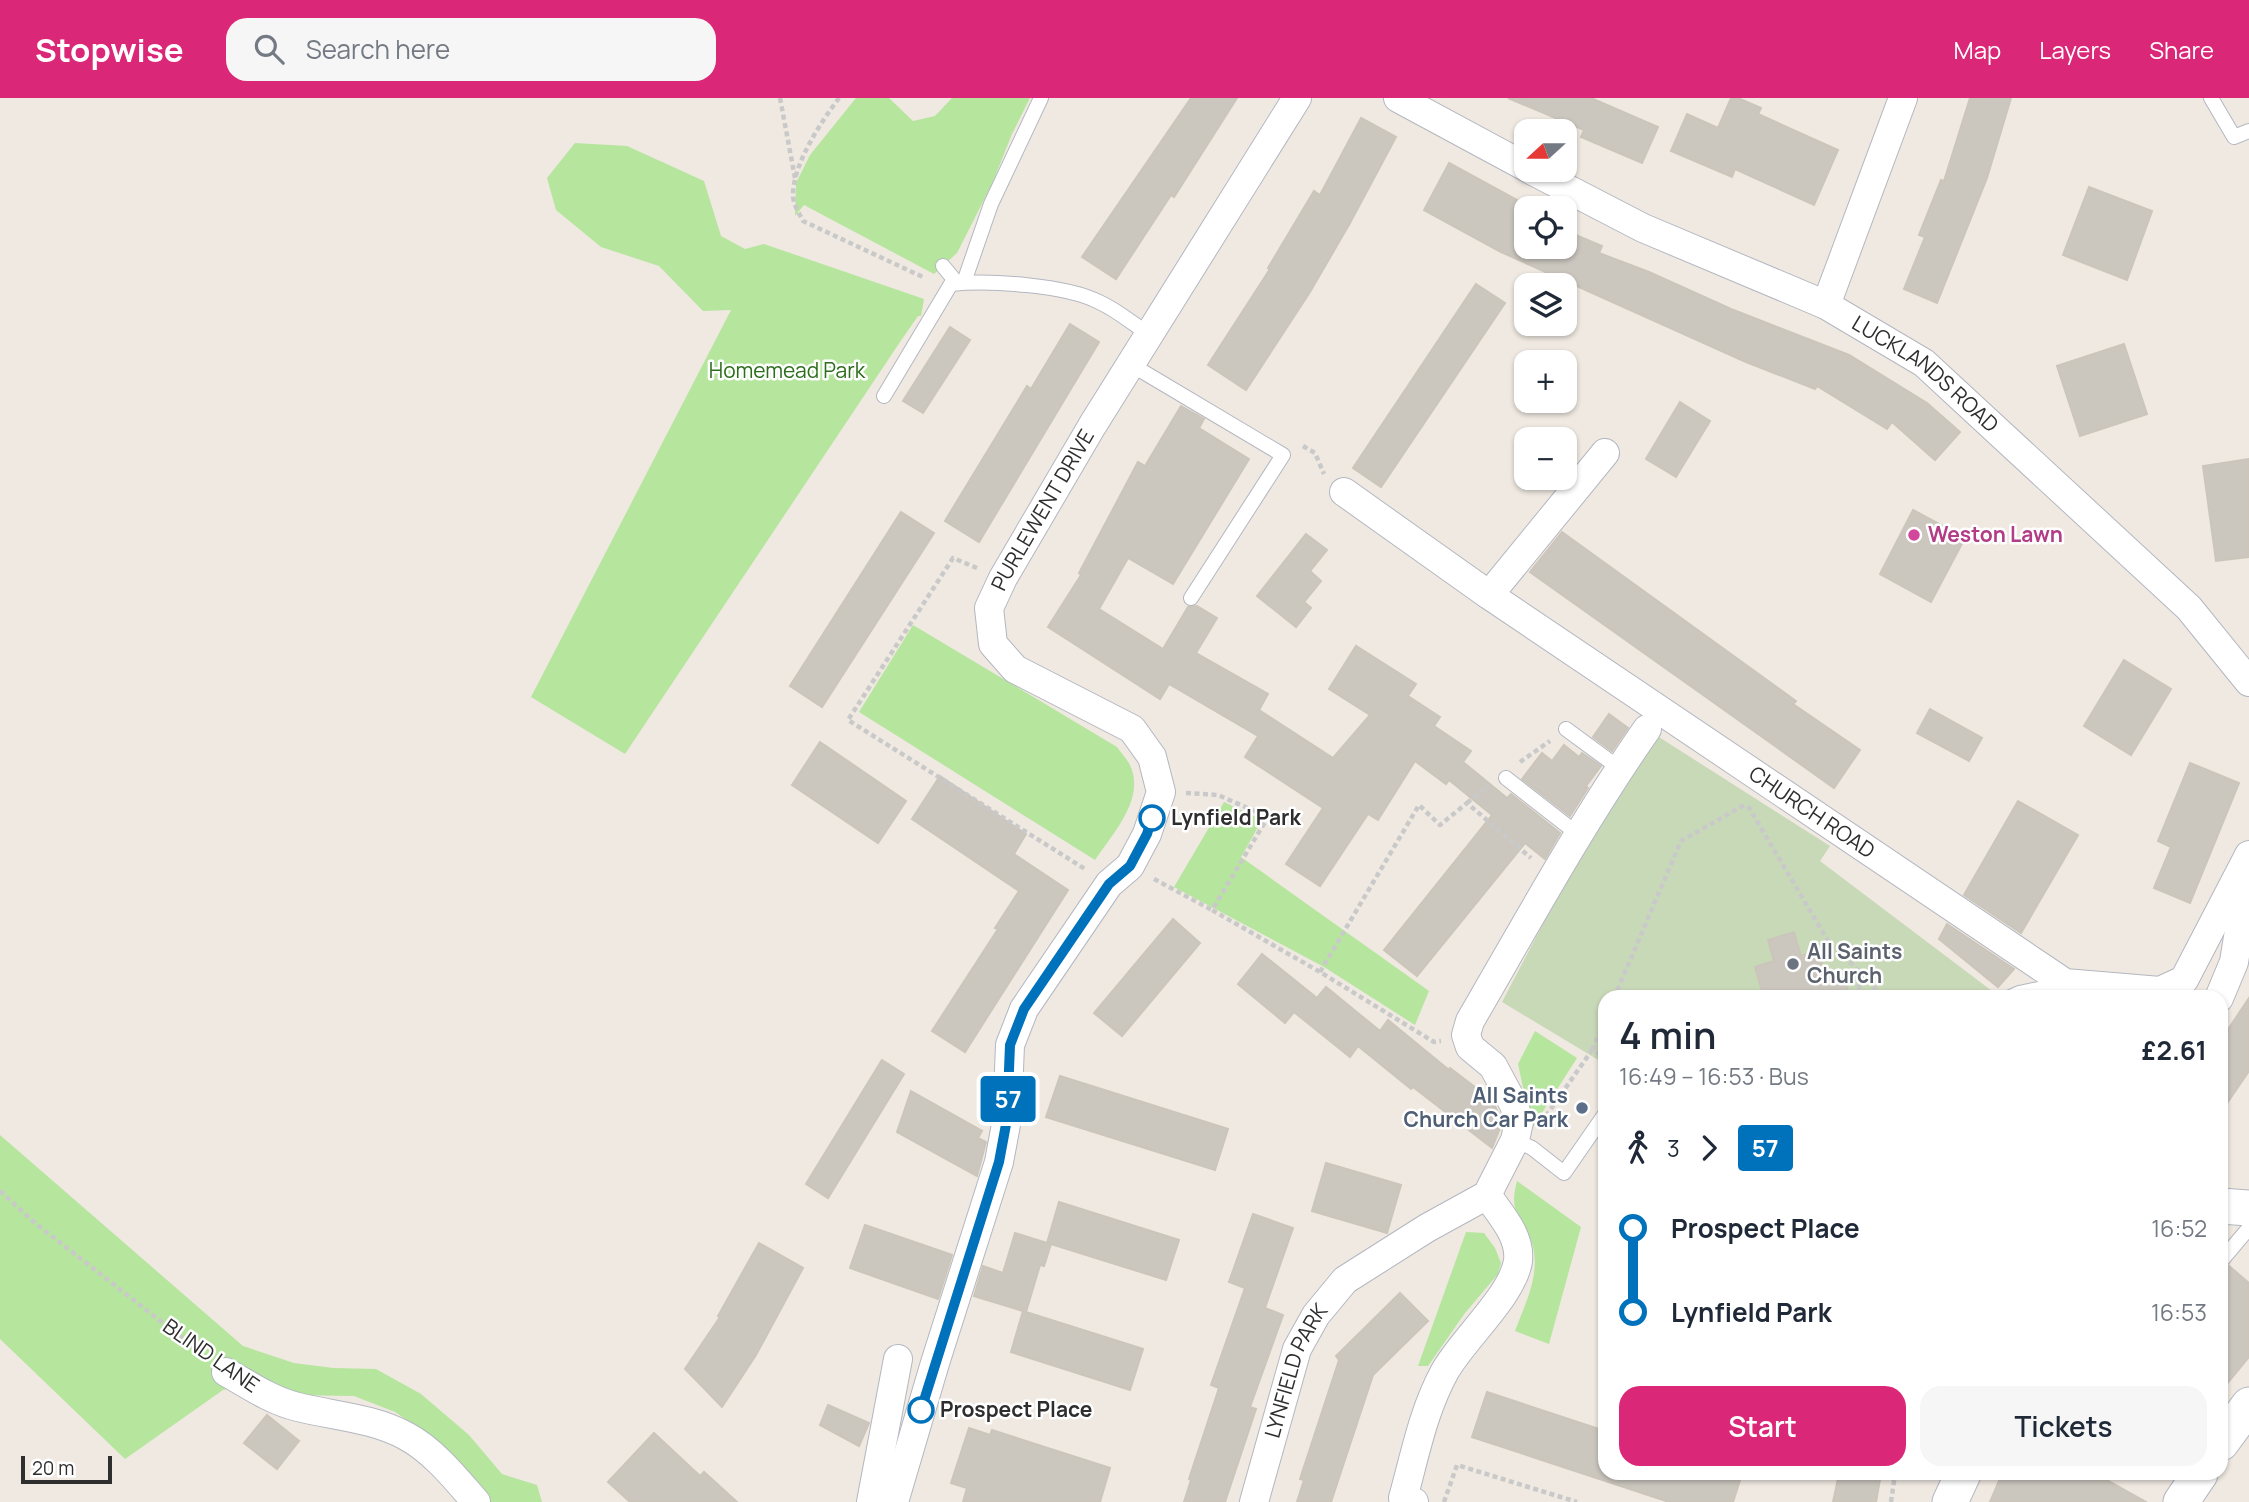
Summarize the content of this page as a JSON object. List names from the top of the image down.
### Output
{
  "streets": {
    "street": [
      "LUCKLANDS ROAD",
      "PURLEWENT DRIVE",
      "CHURCH ROAD",
      "BLIND LANE",
      "LYNFIELD PARK"
    ]
  },
  "parks": ["Homemead Park"],
  "places": [
    "Weston Lawn",
    "Lynfield Park",
    "All Saints Church",
    "All Saints Church Car Park",
    "Prospect Place"
  ],
  "lines": ["bus line 57"],
  "scale_bar": "20 m",
  "north": "left",
  "page": {
    "header": "Stopwise",
    "search": "Search here",
    "nav": ["Map", "Layers", "Share"],
    "on_map": "57",
    "map_buttons": ["+", "−"],
    "heading": ["4 min", "16:49 – 16:53 · Bus", "£2.61"],
    "legs": ["3", "57"],
    "list": [
      {
        "name": "Prospect Place",
        "value": "16:52"
      },
      {
        "name": "Lynfield Park",
        "value": "16:53"
      }
    ],
    "buttons": ["Start", "Tickets"],
    "scale": "20 m"
  }
}
